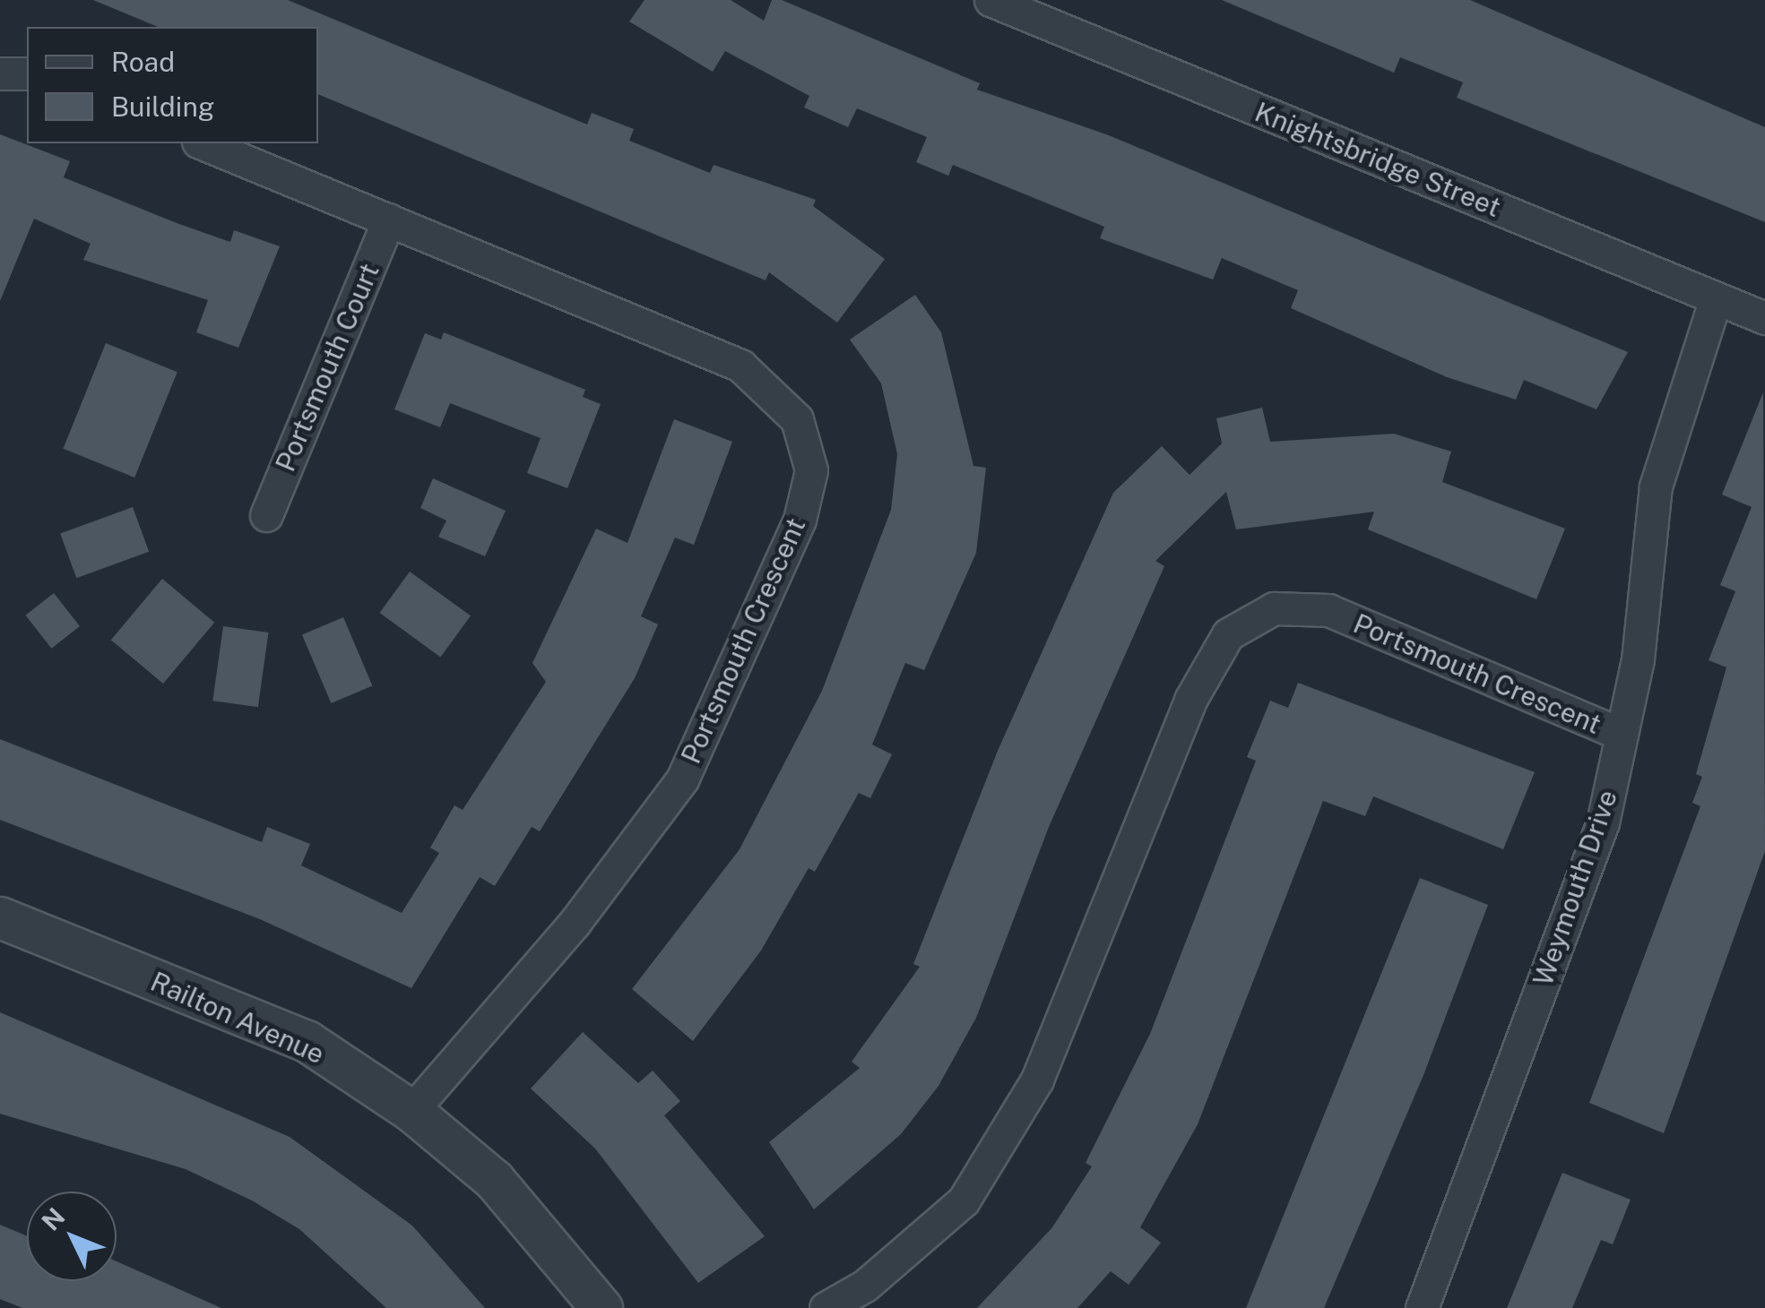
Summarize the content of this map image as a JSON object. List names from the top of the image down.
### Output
{
  "streets": {
    "street": [
      "Knightsbridge Street",
      "Portsmouth Court",
      "Portsmouth Crescent",
      "Weymouth Drive",
      "Railton Avenue"
    ]
  },
  "crossings": [
    ["Knightsbridge Street", "Weymouth Drive"],
    ["Portsmouth Court", "Portsmouth Crescent"],
    ["Portsmouth Crescent", "Weymouth Drive"],
    ["Portsmouth Crescent", "Railton Avenue"]
  ],
  "legend": ["Road", "Building"],
  "north": "top left"
}
